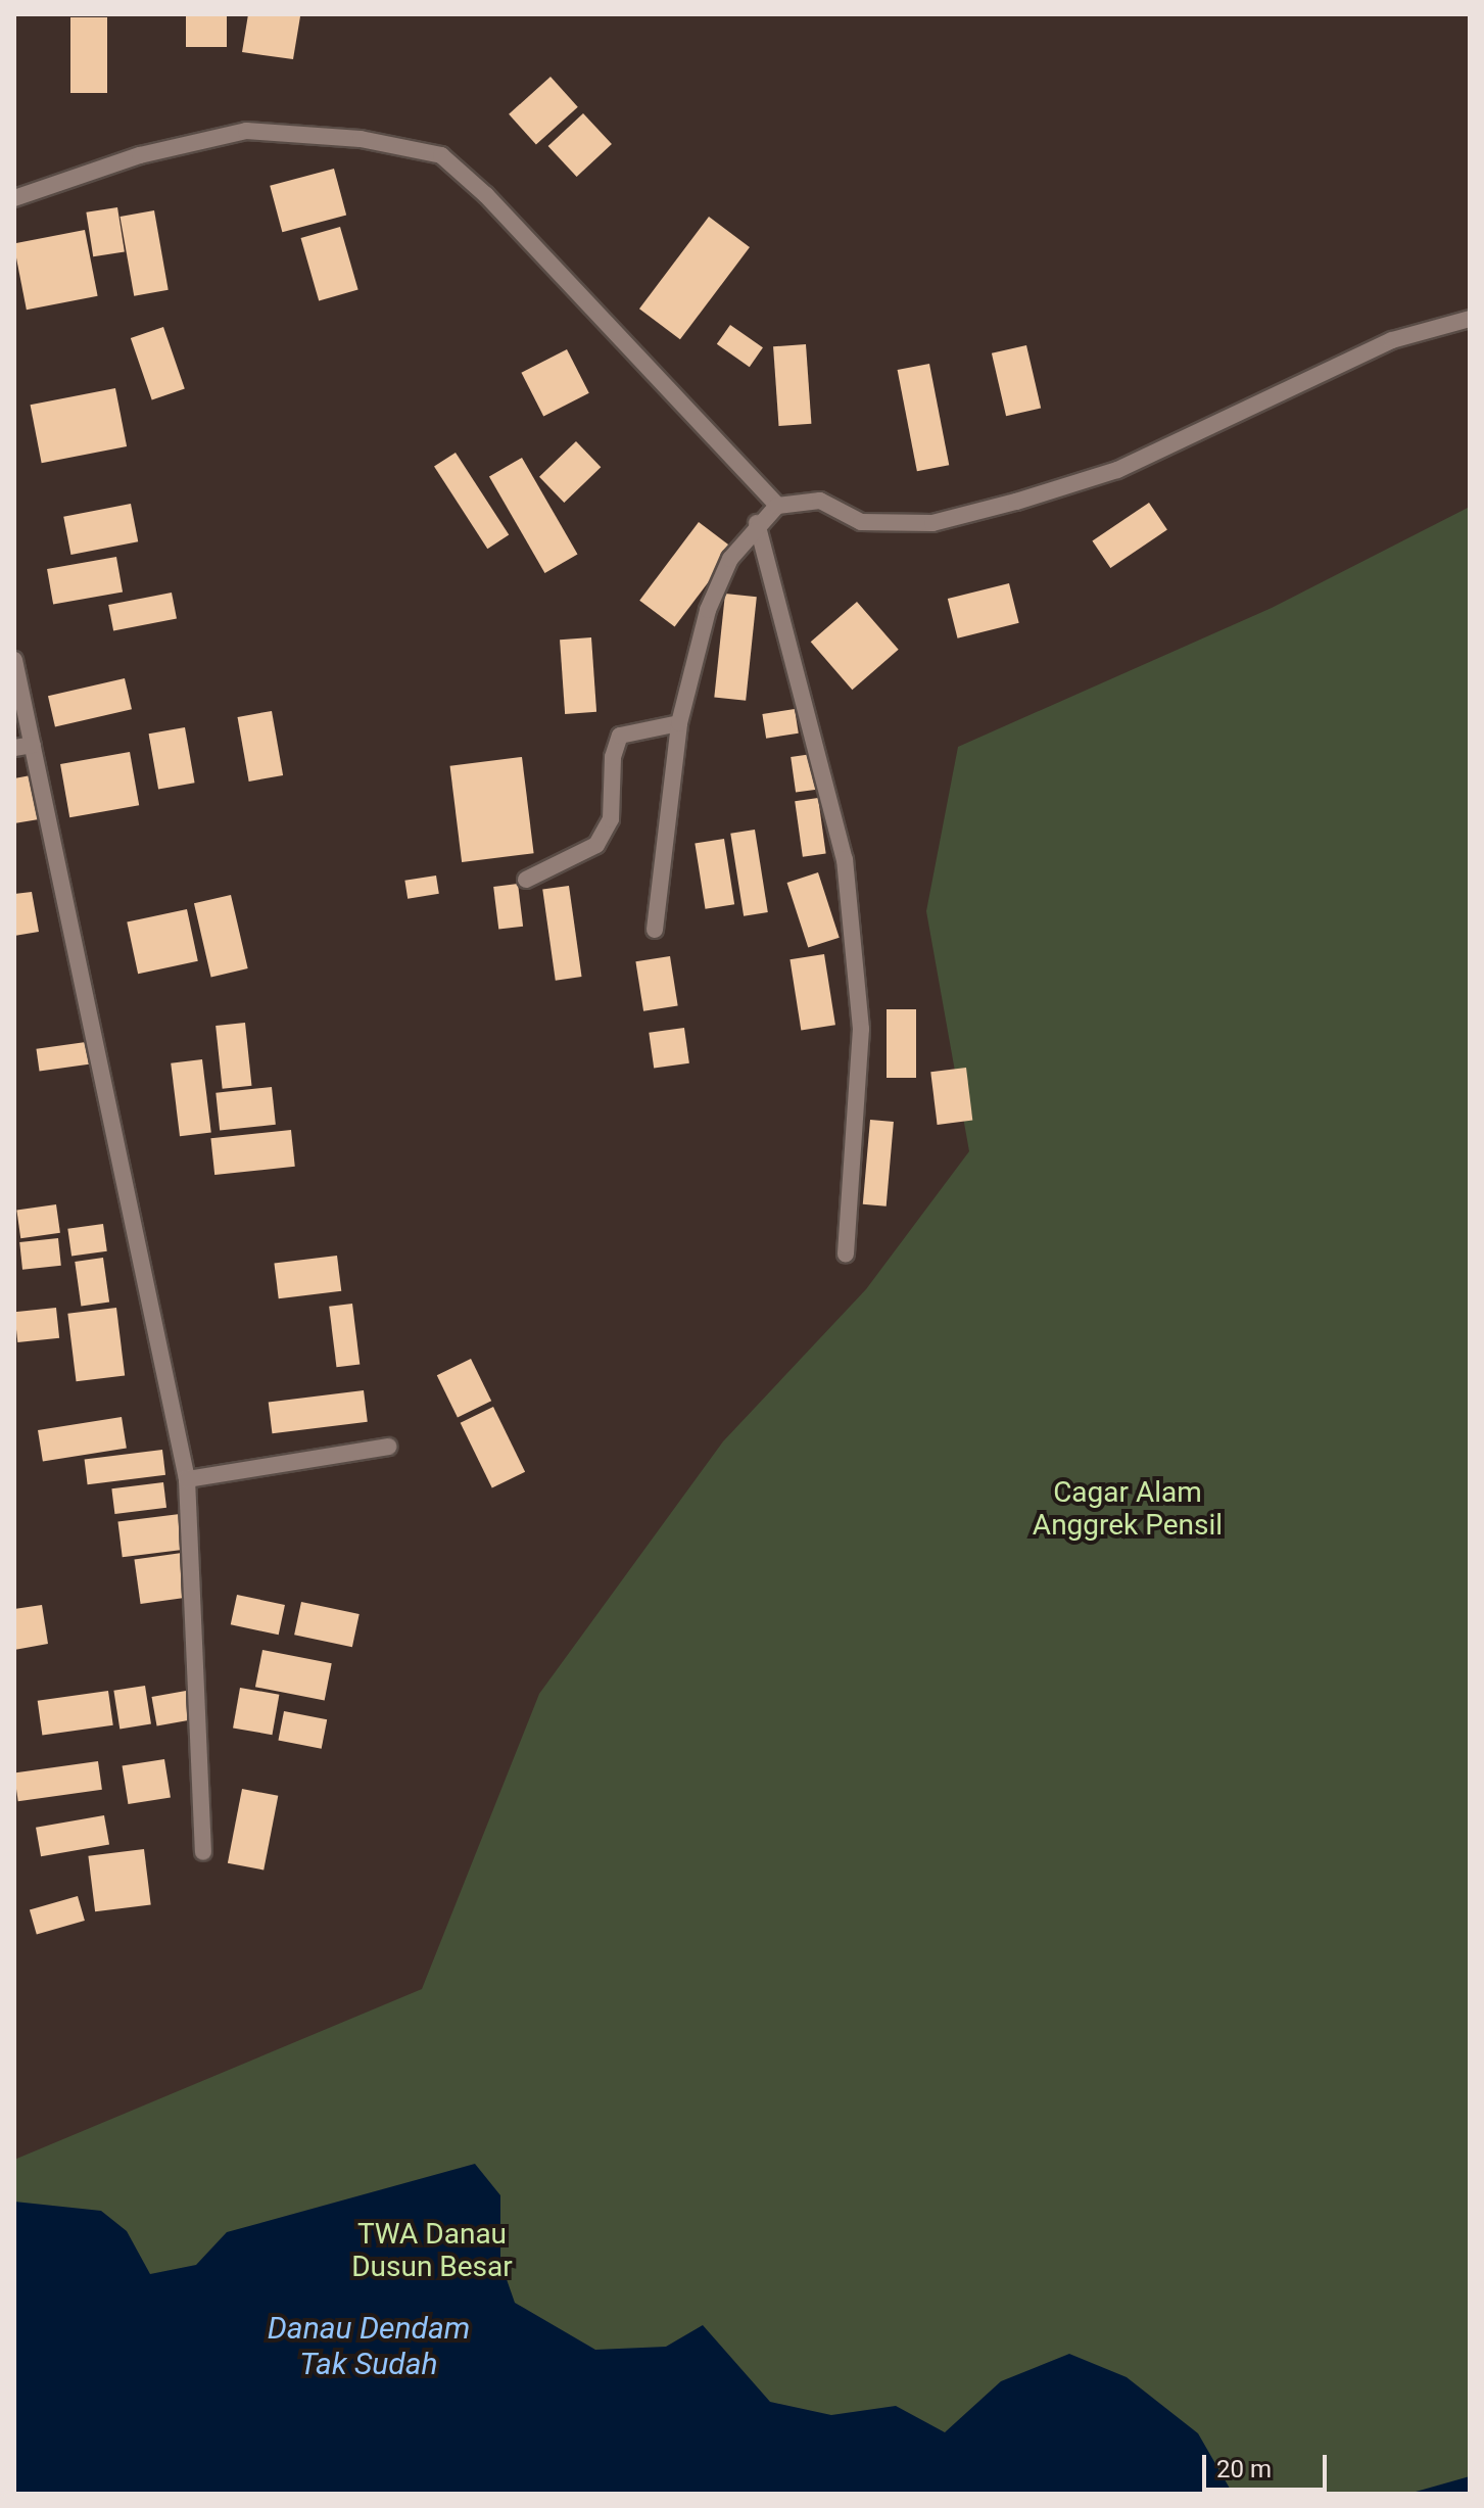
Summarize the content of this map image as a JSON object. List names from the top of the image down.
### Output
{
  "water": ["Danau Dendam Tak Sudah"],
  "parks": ["Cagar Alam Anggrek Pensil", "TWA Danau Dusun Besar"],
  "scale_bar": "20 m"
}
